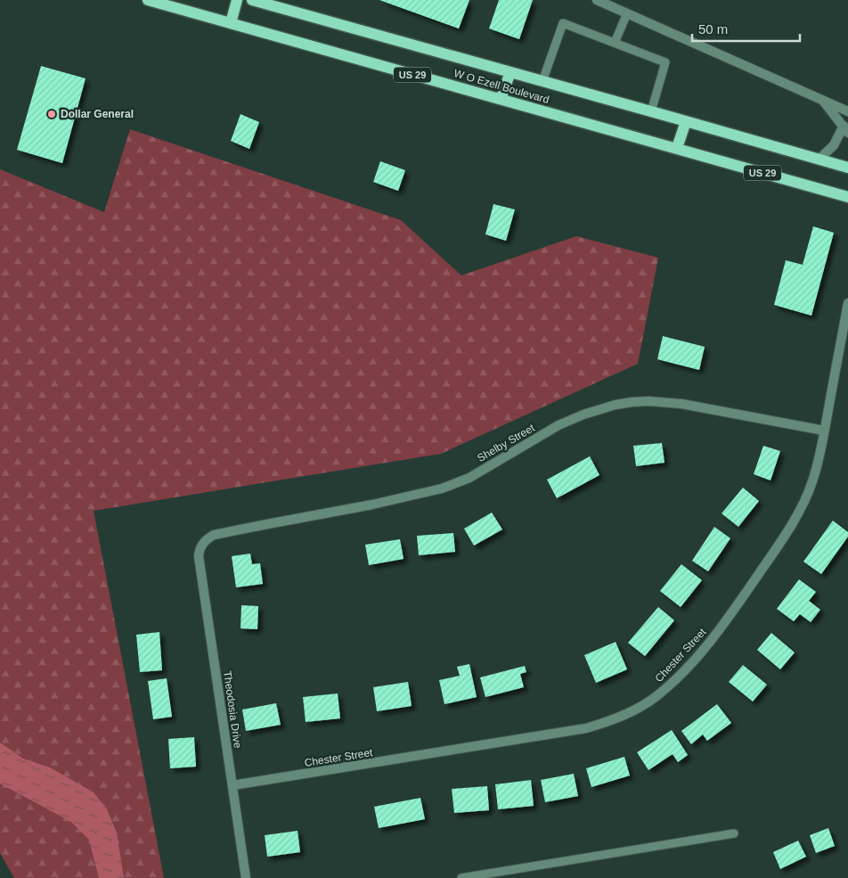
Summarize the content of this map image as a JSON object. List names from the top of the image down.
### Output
{
  "streets": {
    "main road": ["US 29", "W O Ezell Boulevard"],
    "street": ["Shelby Street", "Chester Street", "Theodosia Drive"]
  },
  "crossings": [
    ["Shelby Street", "Chester Street"],
    ["Shelby Street", "Theodosia Drive"],
    ["Chester Street", "Theodosia Drive"]
  ],
  "places": ["Dollar General"],
  "scale_bar": "50 m"
}
